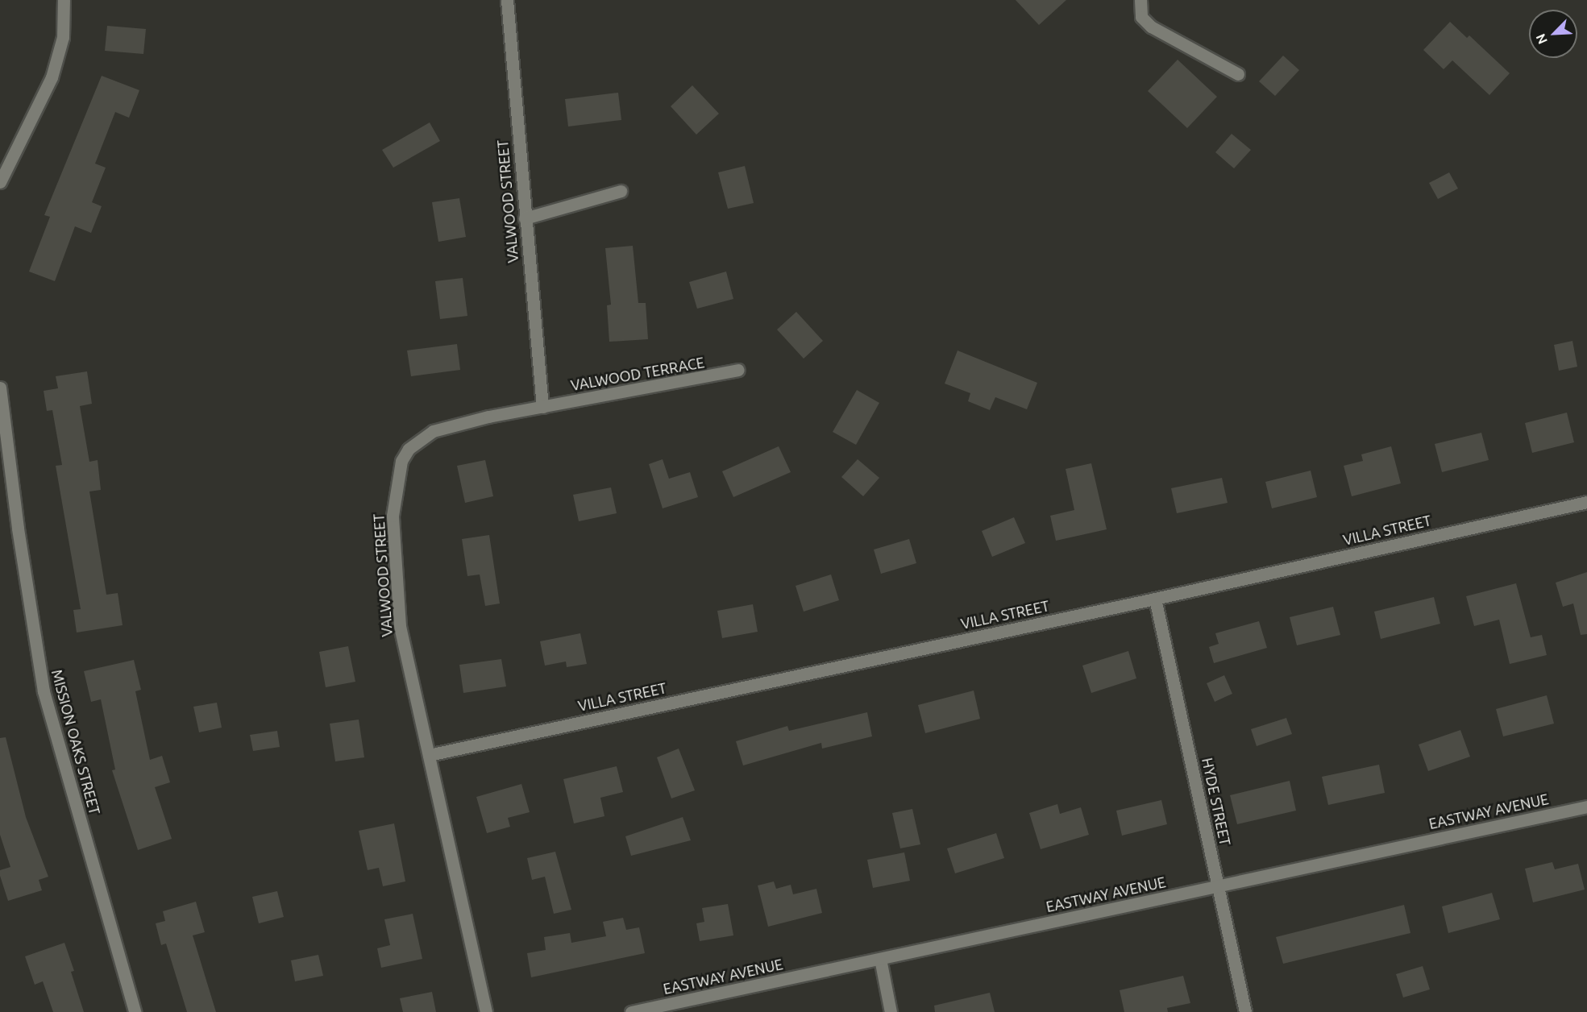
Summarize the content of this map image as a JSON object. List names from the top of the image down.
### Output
{
  "streets": {
    "street": [
      "VALWOOD STREET",
      "VALWOOD TERRACE",
      "VILLA STREET",
      "MISSION OAKS STREET",
      "HYDE STREET",
      "EASTWAY AVENUE"
    ]
  },
  "crossings": [
    ["VALWOOD STREET", "VALWOOD TERRACE"],
    ["VALWOOD STREET", "VILLA STREET"],
    ["VILLA STREET", "HYDE STREET"],
    ["HYDE STREET", "EASTWAY AVENUE"]
  ],
  "north": "bottom left"
}
